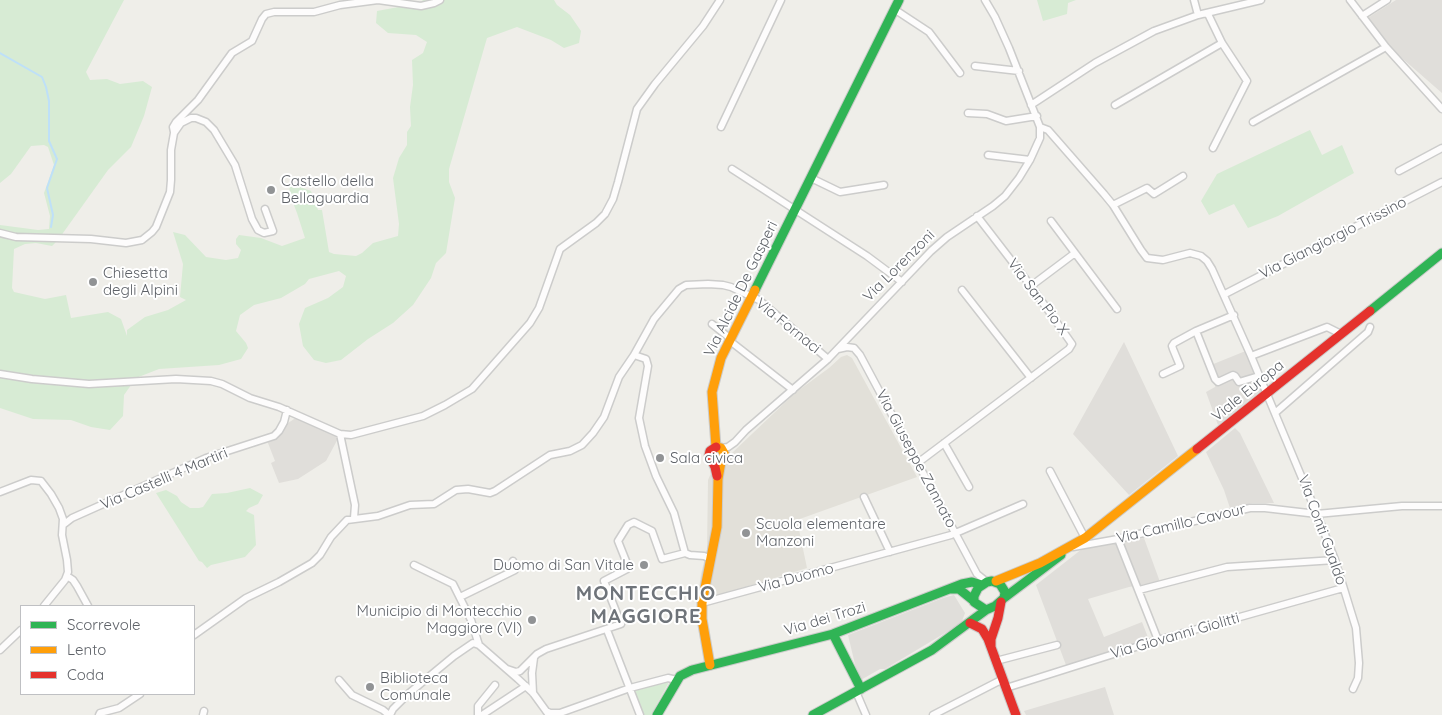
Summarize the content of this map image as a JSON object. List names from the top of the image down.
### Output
{
  "streets": {
    "street": [
      "Via Giangiorgio Trissino",
      "Via Lorenzoni",
      "Via Alcide De Gasperi",
      "Via San Pio X",
      "Via Fornaci",
      "Viale Europa",
      "Via Giuseppe Zannato",
      "Via Castelli 4 Martiri",
      "Via Camillo Cavour",
      "Via Conti Gualdo",
      "Via Duomo",
      "Via dei Trozi",
      "Via Giovanni Giolitti"
    ]
  },
  "crossings": [
    ["Via Giangiorgio Trissino", "Via Conti Gualdo"],
    ["Via Lorenzoni", "Via Alcide De Gasperi"],
    ["Via Lorenzoni", "Via San Pio X"],
    ["Via Lorenzoni", "Via Fornaci"],
    ["Via Lorenzoni", "Via Conti Gualdo"],
    ["Via Alcide De Gasperi", "Via Fornaci"],
    ["Via San Pio X", "Via Giuseppe Zannato"],
    ["Viale Europa", "Via Giuseppe Zannato"],
    ["Viale Europa", "Via Camillo Cavour"],
    ["Viale Europa", "Via Conti Gualdo"],
    ["Viale Europa", "Via dei Trozi"],
    ["Via Giuseppe Zannato", "Via Duomo"],
    ["Via Giuseppe Zannato", "Via dei Trozi"],
    ["Via Camillo Cavour", "Via Conti Gualdo"],
    ["Via Conti Gualdo", "Via Giovanni Giolitti"]
  ],
  "districts": ["MONTECCHIO MAGGIORE"],
  "places": [
    "Castello della Bellaguardia",
    "Chiesetta degli Alpini",
    "Sala civica",
    "Scuola elementare Manzoni",
    "Duomo di San Vitale",
    "Municipio di Montecchio Maggiore (VI)",
    "Biblioteca Comunale"
  ],
  "legend": ["Scorrevole", "Lento", "Coda"]
}
